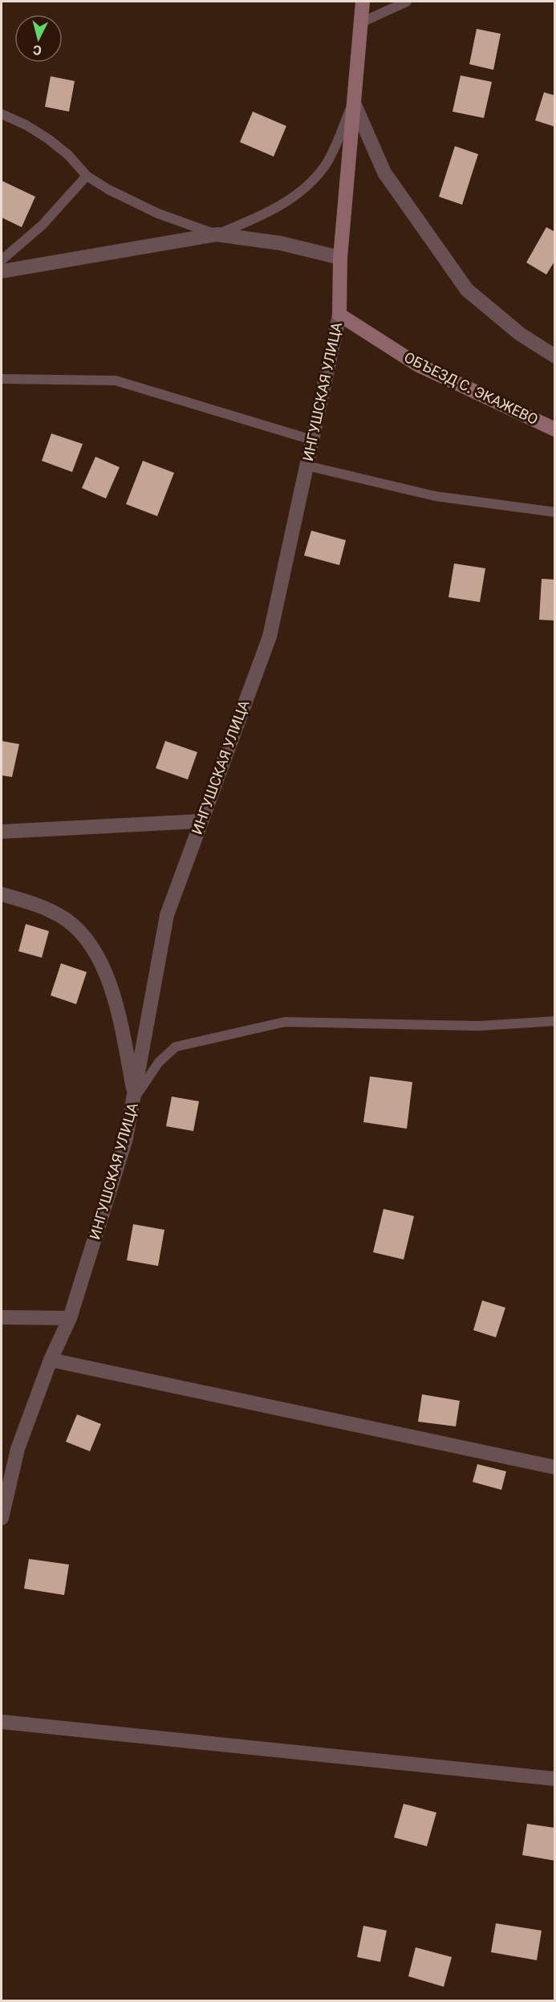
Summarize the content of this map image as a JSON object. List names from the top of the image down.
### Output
{
  "streets": {
    "street": ["ОБЪЕЗД С. ЭКАЖЕВО", "ИНГУШСКАЯ УЛИЦА"]
  },
  "crossings": [
    ["ОБЪЕЗД С. ЭКАЖЕВО", "ИНГУШСКАЯ УЛИЦА"]
  ],
  "north": "bottom"
}
